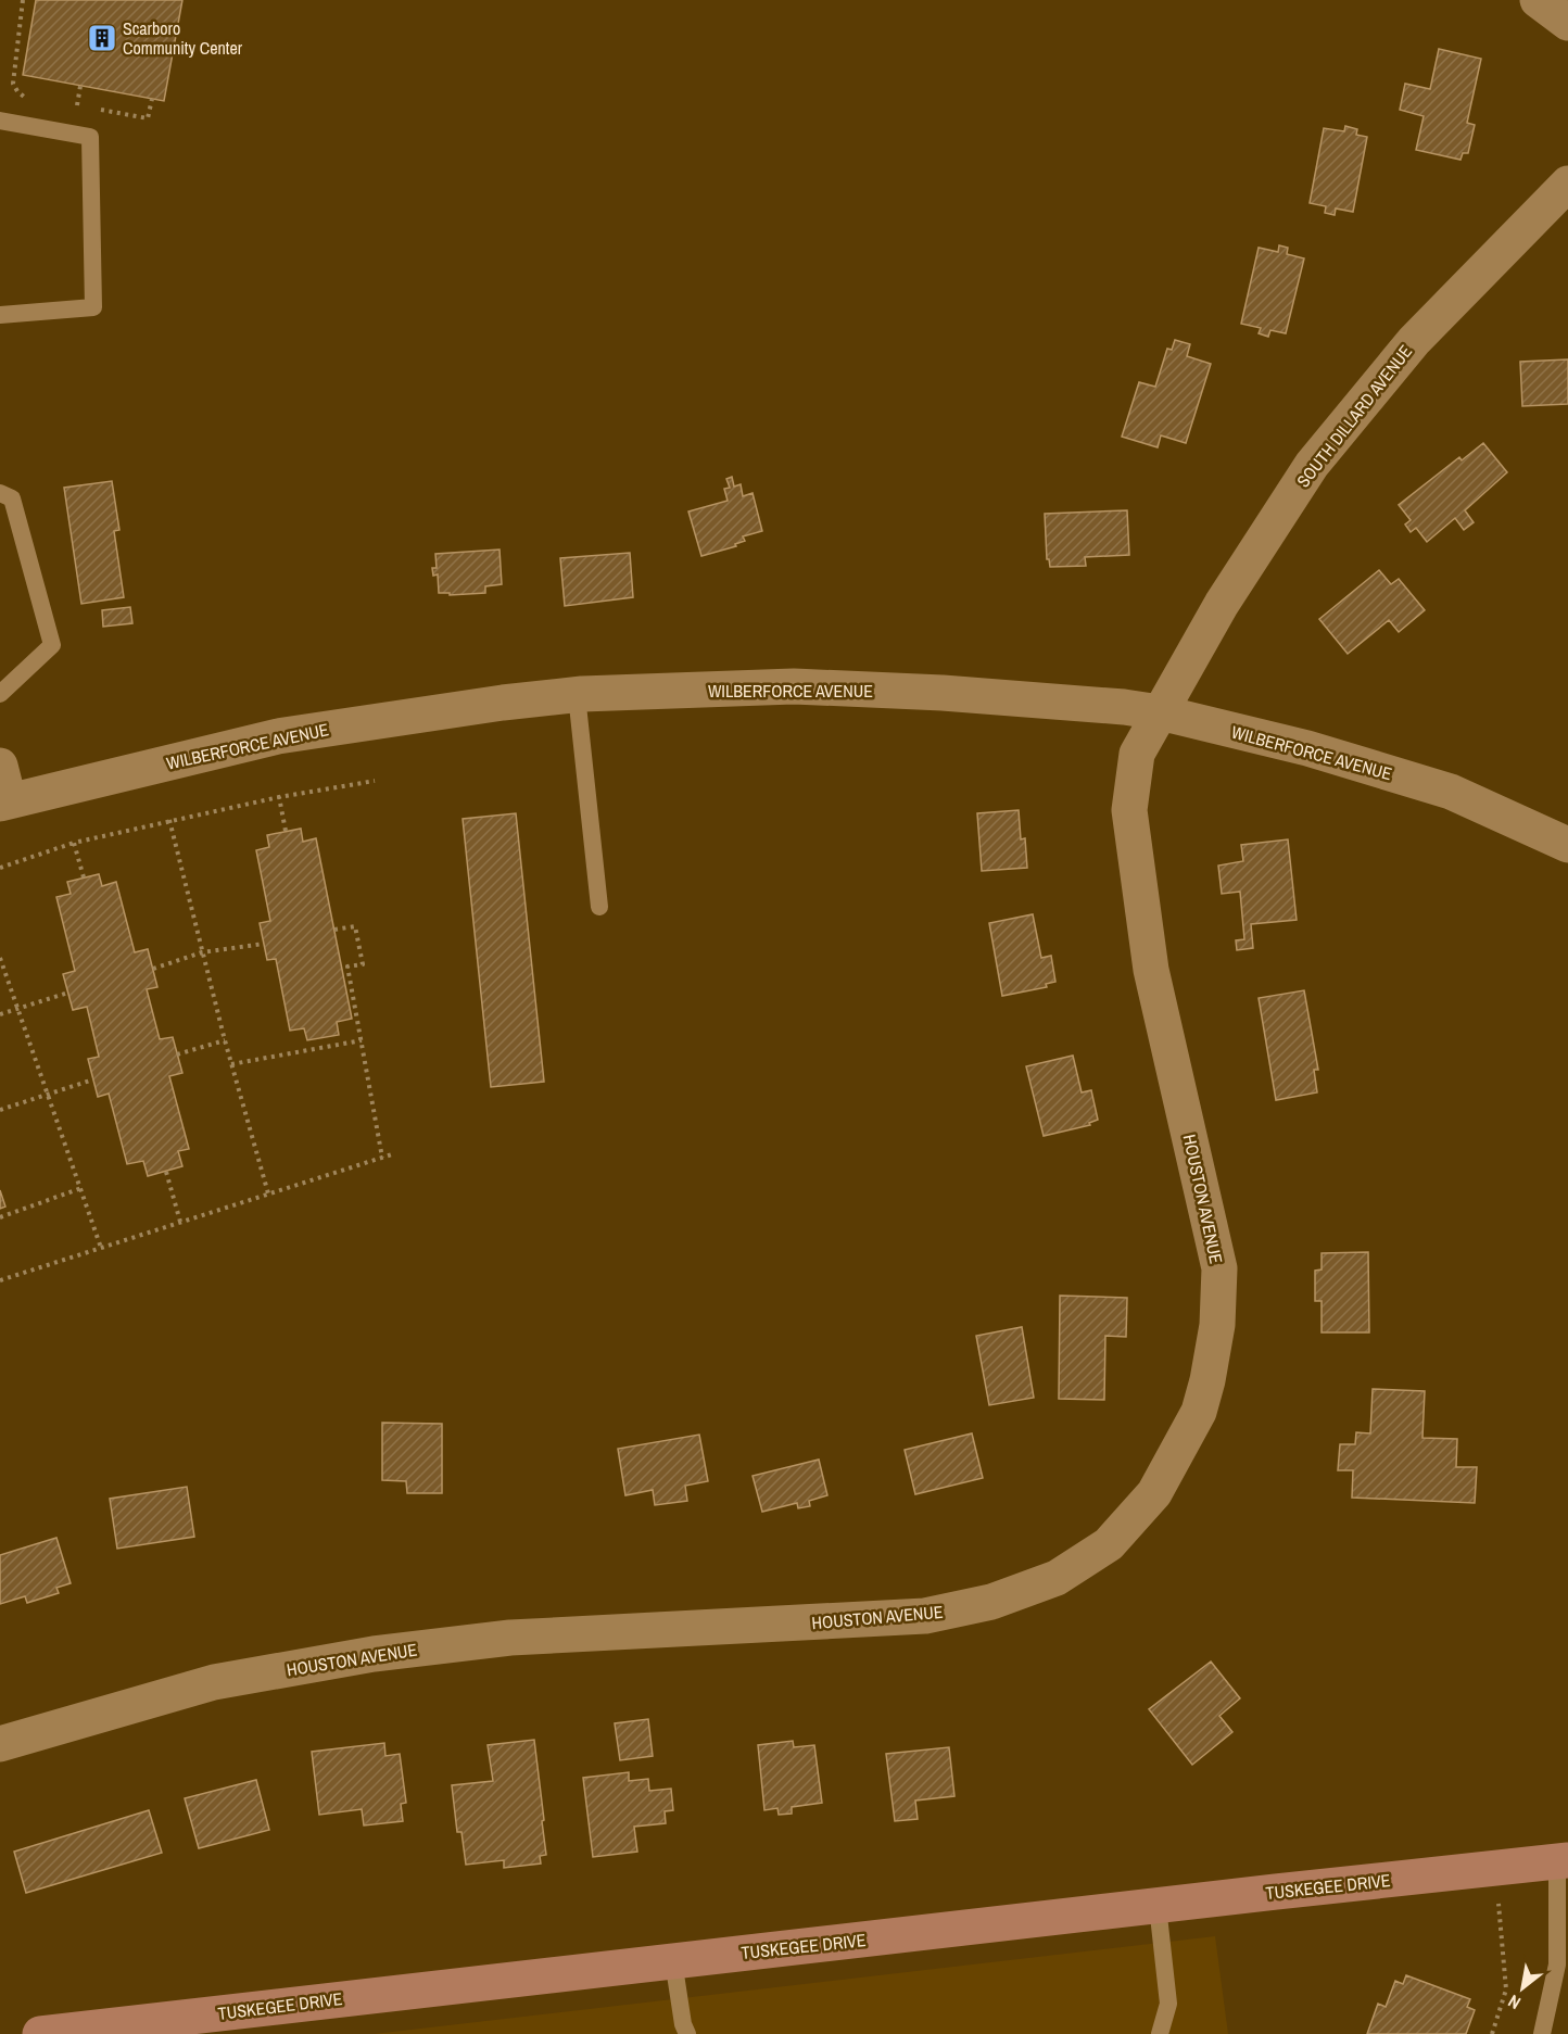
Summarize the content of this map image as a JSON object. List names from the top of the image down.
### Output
{
  "streets": {
    "street": [
      "SOUTH DILLARD AVENUE",
      "WILBERFORCE AVENUE",
      "HOUSTON AVENUE",
      "TUSKEGEE DRIVE"
    ]
  },
  "crossings": [
    ["SOUTH DILLARD AVENUE", "WILBERFORCE AVENUE"],
    ["SOUTH DILLARD AVENUE", "HOUSTON AVENUE"],
    ["WILBERFORCE AVENUE", "HOUSTON AVENUE"]
  ],
  "places": {
    "building": ["Scarboro Community Center"]
  },
  "north": "bottom left"
}
